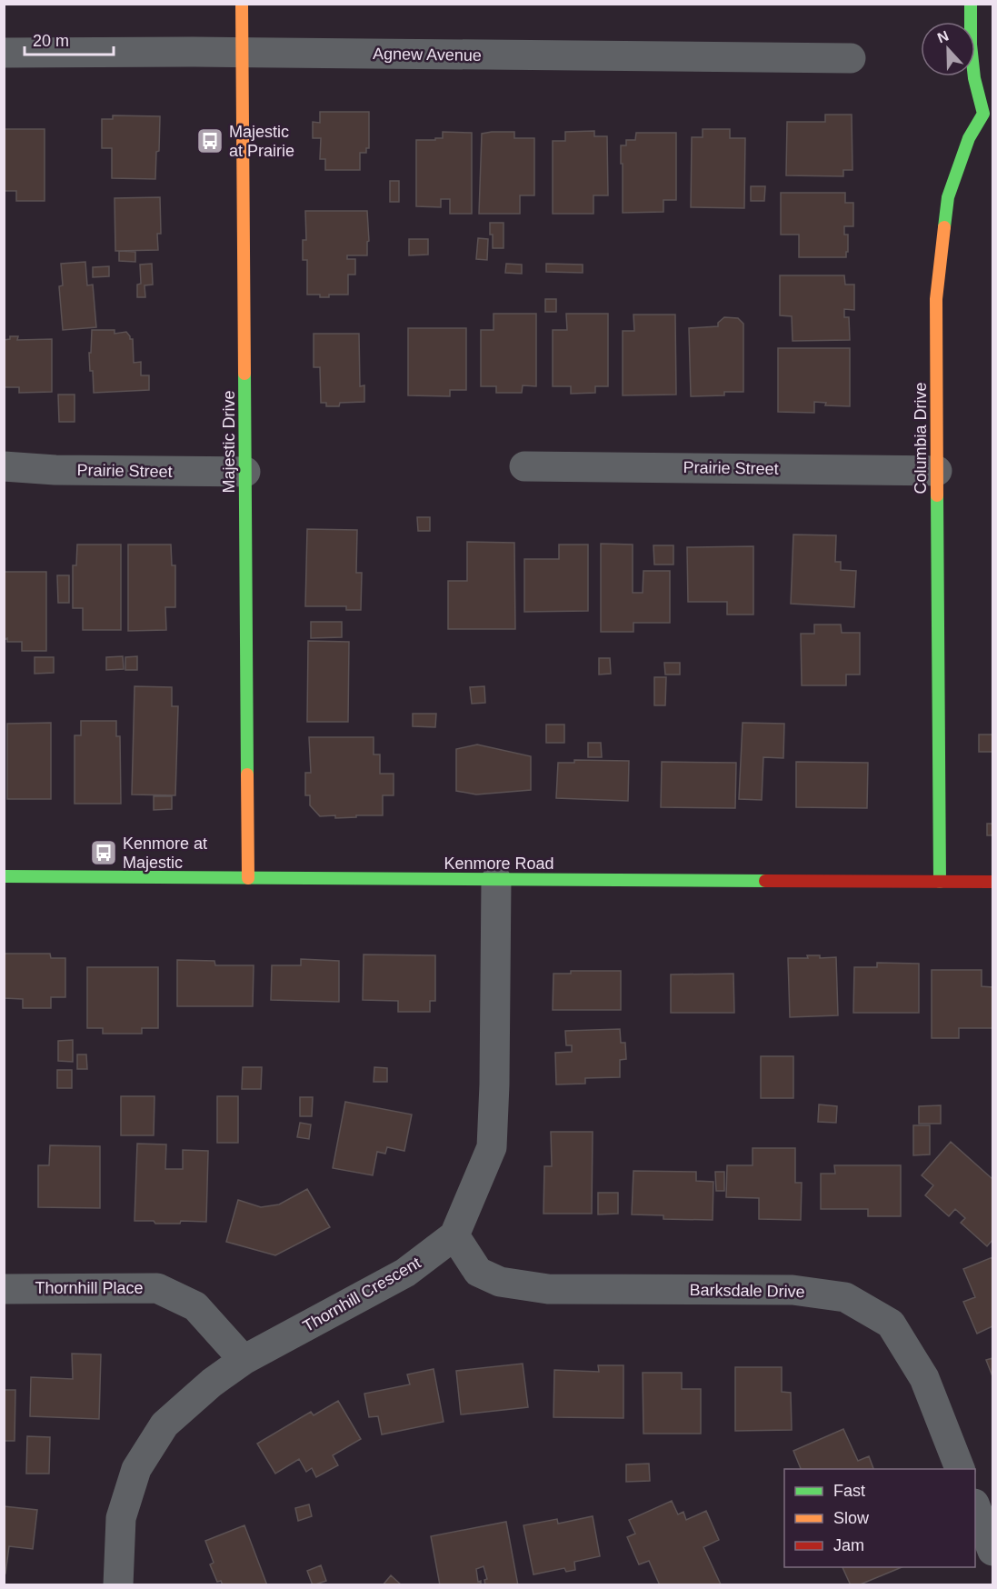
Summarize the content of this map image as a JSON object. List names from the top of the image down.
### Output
{
  "streets": {
    "street": [
      "Agnew Avenue",
      "Columbia Drive",
      "Majestic Drive",
      "Prairie Street",
      "Kenmore Road",
      "Thornhill Place",
      "Barksdale Drive",
      "Thornhill Crescent"
    ]
  },
  "crossings": [
    ["Agnew Avenue", "Majestic Drive"],
    ["Columbia Drive", "Prairie Street"],
    ["Columbia Drive", "Kenmore Road"],
    ["Majestic Drive", "Prairie Street"],
    ["Majestic Drive", "Kenmore Road"],
    ["Kenmore Road", "Thornhill Crescent"],
    ["Thornhill Place", "Thornhill Crescent"],
    ["Barksdale Drive", "Thornhill Crescent"]
  ],
  "places": {
    "bus stop": ["Majestic at Prairie", "Kenmore at Majestic"]
  },
  "legend": ["Fast", "Slow", "Jam"],
  "scale_bar": "20 m",
  "north": "top"
}
